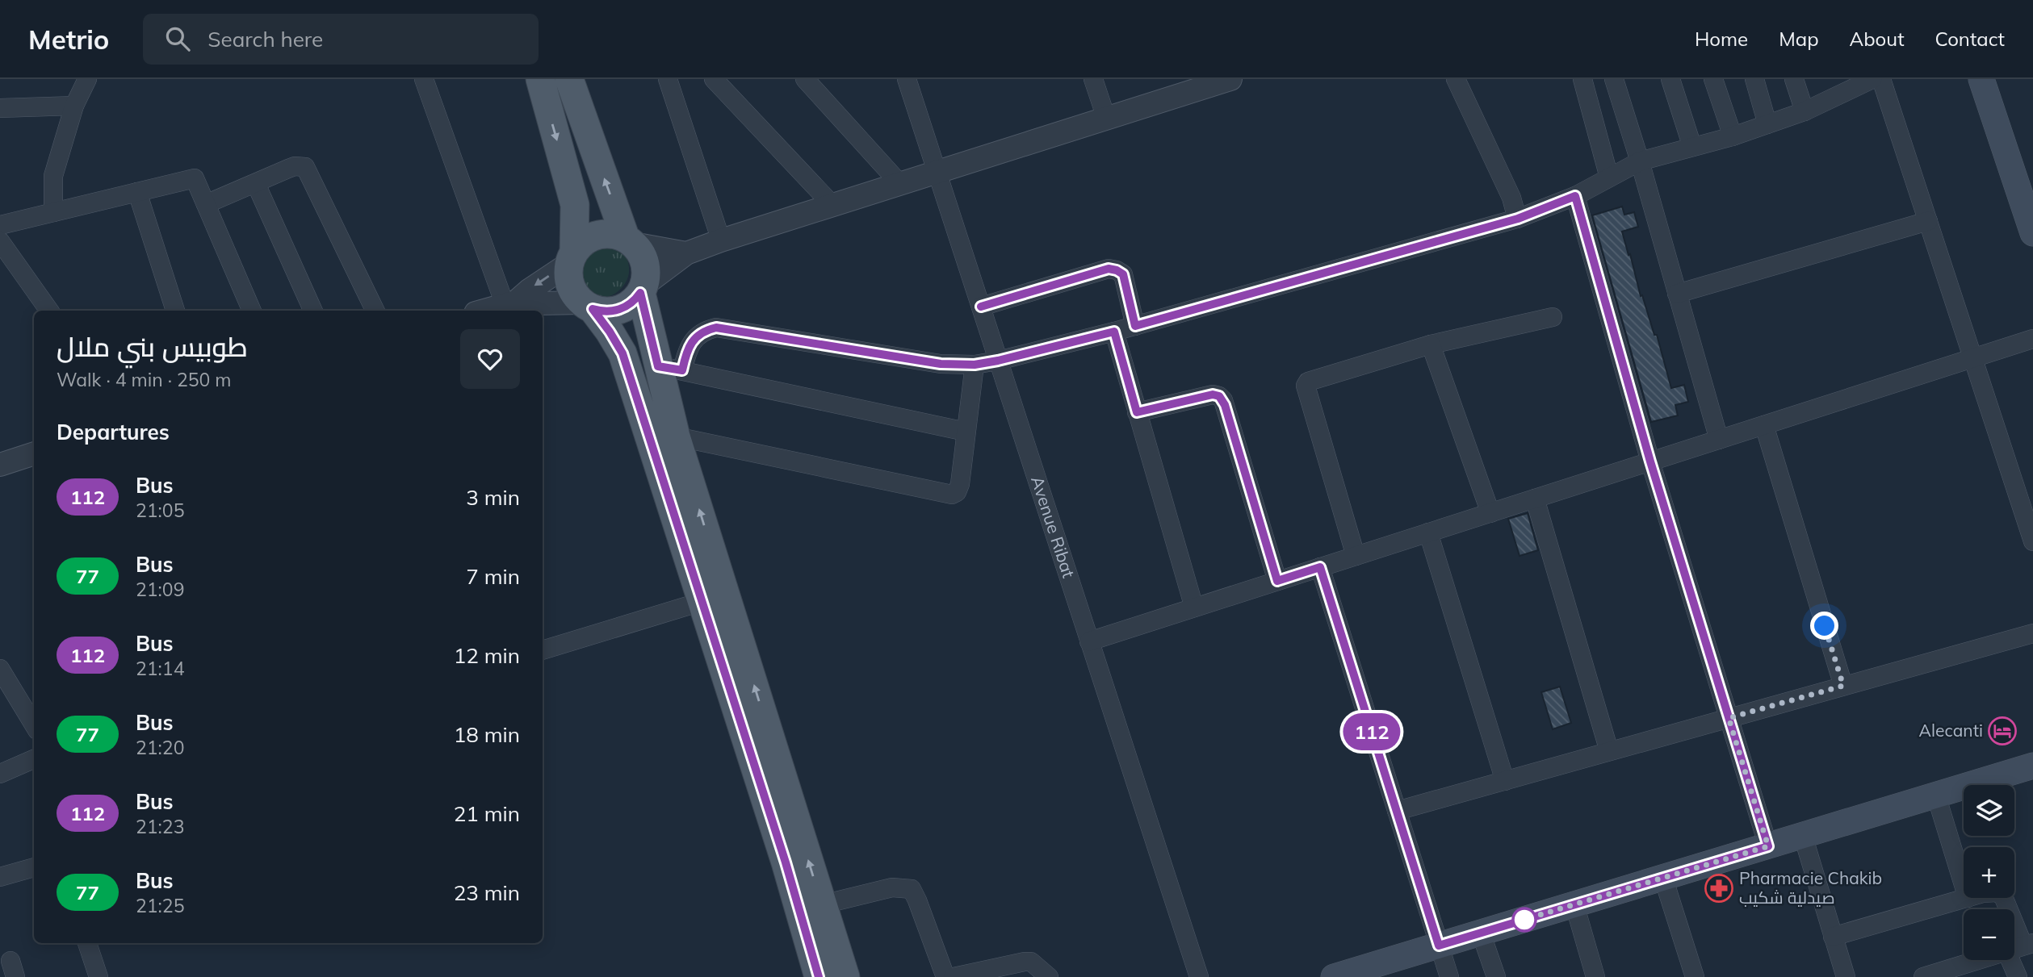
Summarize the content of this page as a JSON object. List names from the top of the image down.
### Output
{
  "streets": {
    "street": ["Avenue Ribat"]
  },
  "places": {
    "hotel": ["Alecanti"],
    "pharmacy": ["Pharmacie Chakib صيدلية شكيب"]
  },
  "lines": ["bus line 112"],
  "page": {
    "header": "Metrio",
    "search": "Search here",
    "nav": [
      "Home",
      "Map",
      "About",
      "Contact"
    ],
    "on_map": "112",
    "heading": [
      ["طوبيس بني ملال", "Walk · 4 min · 250 m"],
      "Departures"
    ],
    "list": [
      {
        "mark": "112",
        "name": "Bus",
        "note": "21:05",
        "value": "3 min"
      },
      {
        "mark": "77",
        "name": "Bus",
        "note": "21:09",
        "value": "7 min"
      },
      {
        "mark": "112",
        "name": "Bus",
        "note": "21:14",
        "value": "12 min"
      },
      {
        "mark": "77",
        "name": "Bus",
        "note": "21:20",
        "value": "18 min"
      },
      {
        "mark": "112",
        "name": "Bus",
        "note": "21:23",
        "value": "21 min"
      },
      {
        "mark": "77",
        "name": "Bus",
        "note": "21:25",
        "value": "23 min"
      }
    ],
    "map_buttons": ["+", "−"]
  }
}
